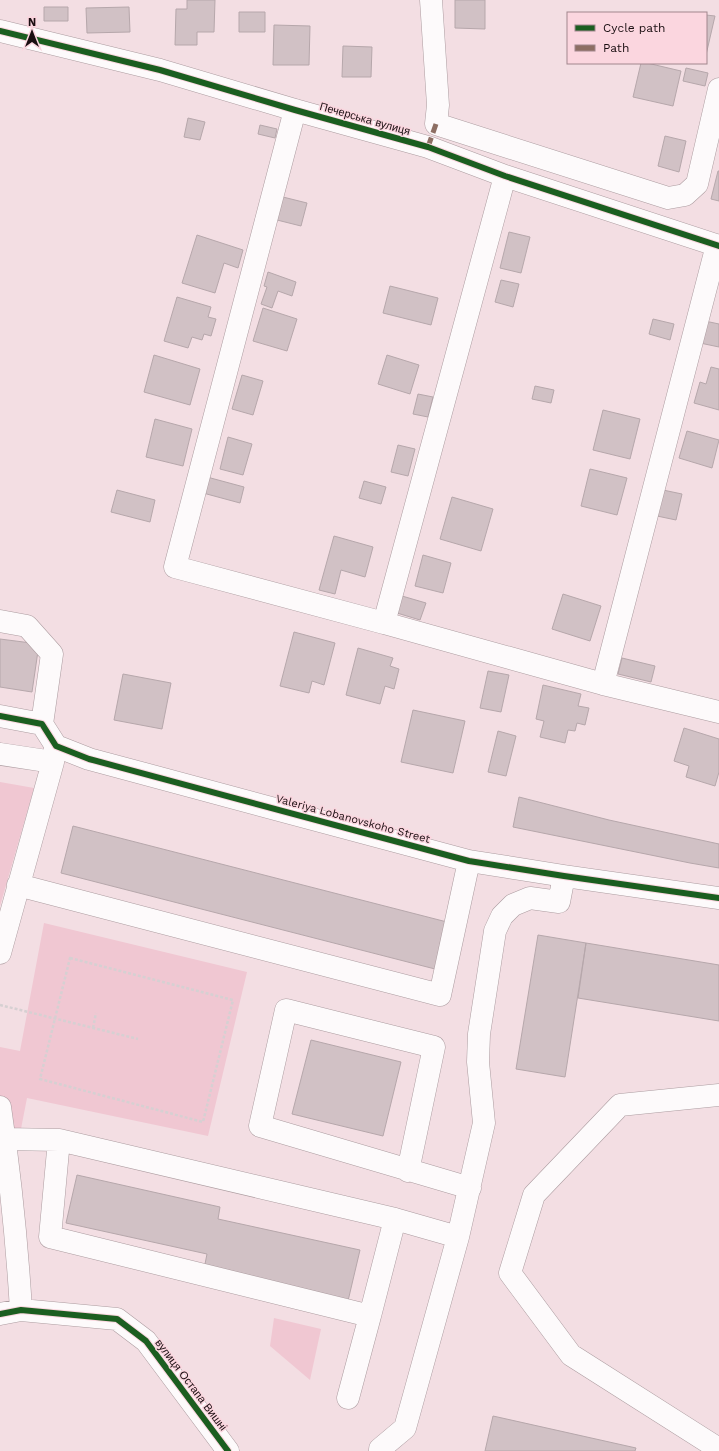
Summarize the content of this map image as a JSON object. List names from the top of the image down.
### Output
{
  "streets": {
    "street": ["Печерська вулиця", "Valeriya Lobanovskoho Street", "вулиця Остапа Вишні"]
  },
  "legend": ["Cycle path", "Path"],
  "north": "top"
}
